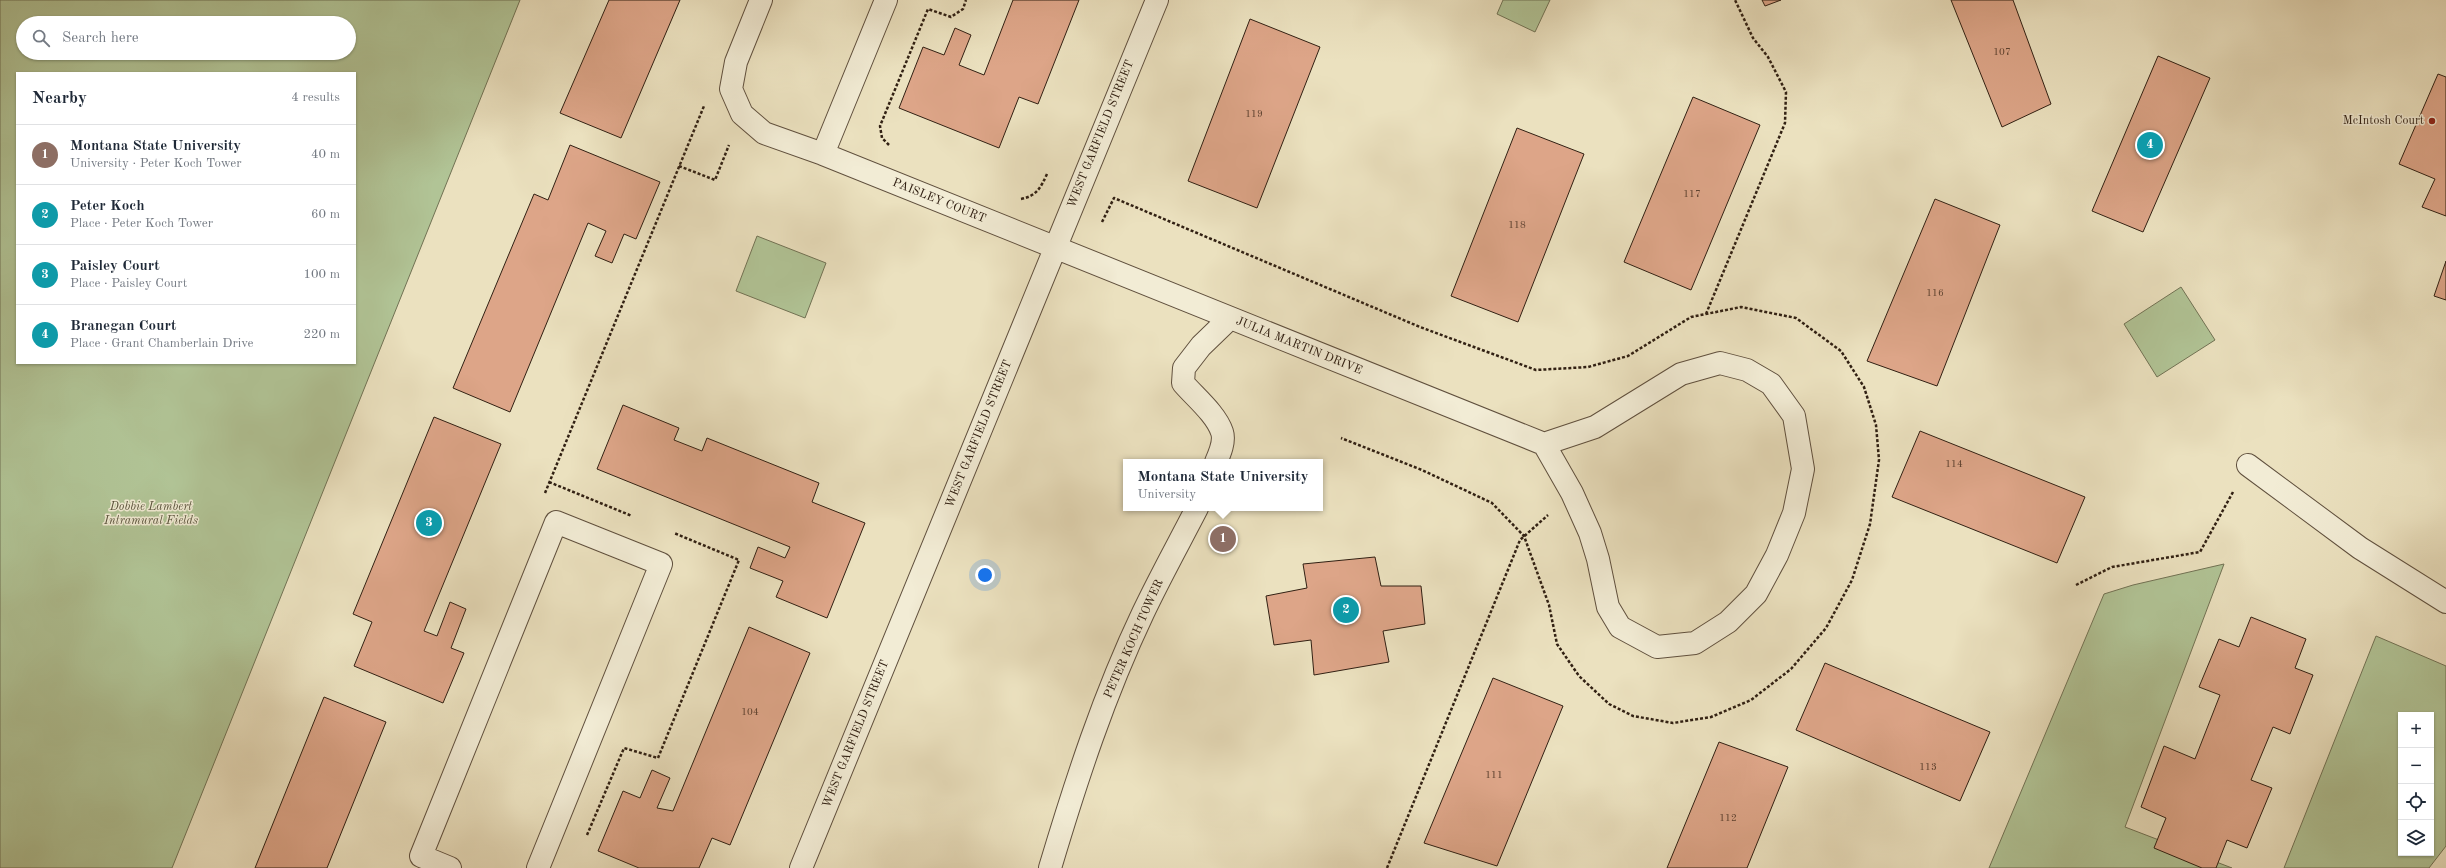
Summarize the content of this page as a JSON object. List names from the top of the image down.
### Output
{
  "streets": {
    "street": [
      "WEST GARFIELD STREET",
      "PAISLEY COURT",
      "JULIA MARTIN DRIVE",
      "PETER KOCH TOWER"
    ]
  },
  "crossings": [
    ["WEST GARFIELD STREET", "PAISLEY COURT"],
    ["WEST GARFIELD STREET", "JULIA MARTIN DRIVE"],
    ["PAISLEY COURT", "JULIA MARTIN DRIVE"]
  ],
  "parks": ["Dobbie Lambert Intramural Fields"],
  "places": ["McIntosh Court"],
  "house_numbers": [
    "107",
    "119",
    "117",
    "118",
    "116",
    "114",
    "104",
    "113",
    "111",
    "112"
  ],
  "page": {
    "search": "Search here",
    "heading": ["Nearby", "4 results"],
    "list": [
      {
        "mark": "1",
        "name": "Montana State University",
        "note": "University · Peter Koch Tower",
        "value": "40 m"
      },
      {
        "mark": "2",
        "name": "Peter Koch",
        "note": "Place · Peter Koch Tower",
        "value": "60 m"
      },
      {
        "mark": "3",
        "name": "Paisley Court",
        "note": "Place · Paisley Court",
        "value": "100 m"
      },
      {
        "mark": "4",
        "name": "Branegan Court",
        "note": "Place · Grant Chamberlain Drive",
        "value": "220 m"
      }
    ],
    "pins": [
      "4",
      "3",
      "1",
      "2"
    ],
    "popup": ["Montana State University", "University"],
    "map_buttons": ["+", "−"]
  }
}
